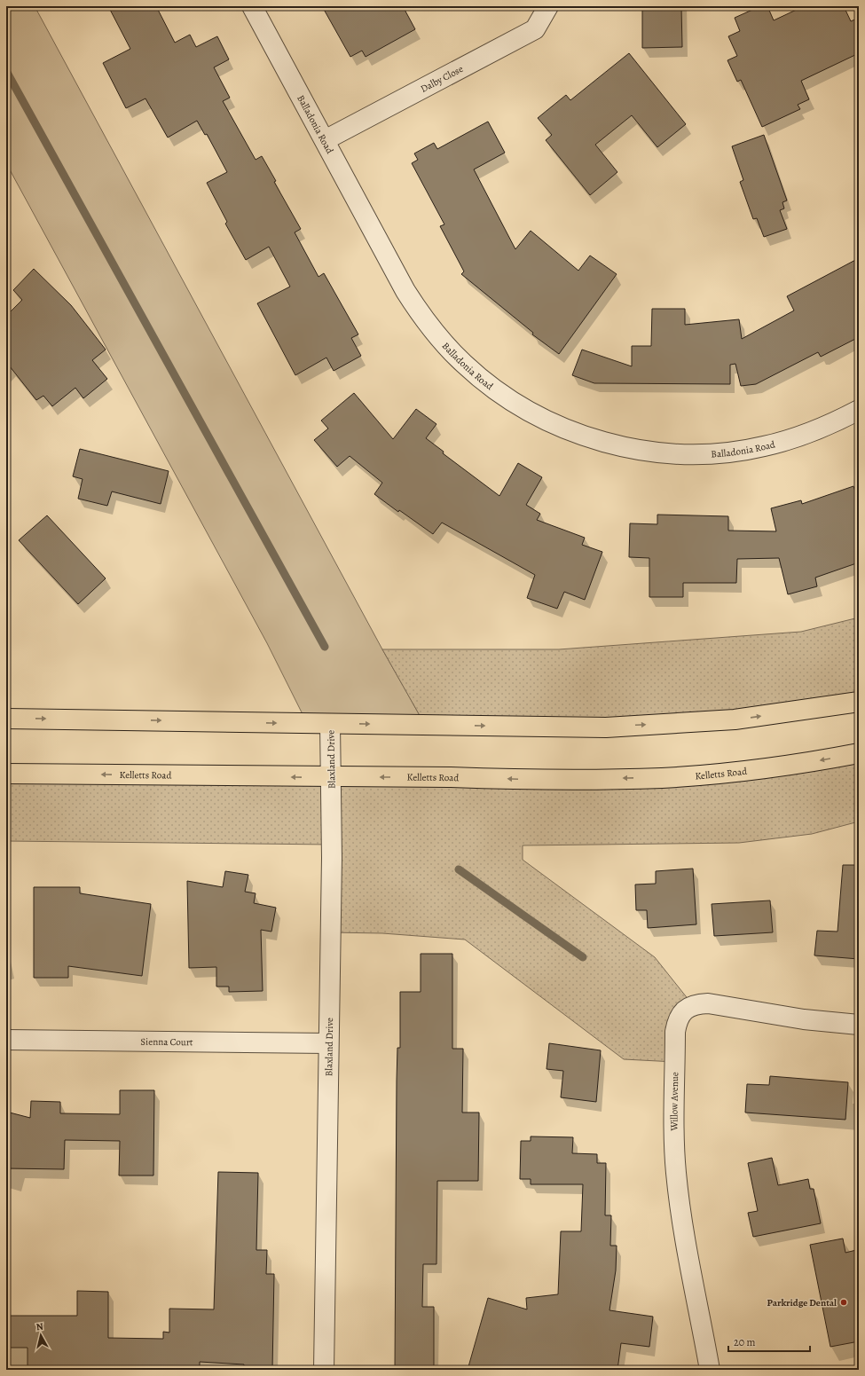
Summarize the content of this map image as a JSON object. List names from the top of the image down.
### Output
{
  "streets": {
    "main road": ["Kelletts Road"],
    "street": [
      "Dalby Close",
      "Balladonia Road",
      "Blaxland Drive",
      "Sienna Court",
      "Willow Avenue"
    ]
  },
  "crossings": [
    ["Dalby Close", "Balladonia Road"],
    ["Blaxland Drive", "Kelletts Road"],
    ["Blaxland Drive", "Sienna Court"]
  ],
  "places": ["Parkridge Dental"],
  "scale_bar": "20 m",
  "north": "top"
}
